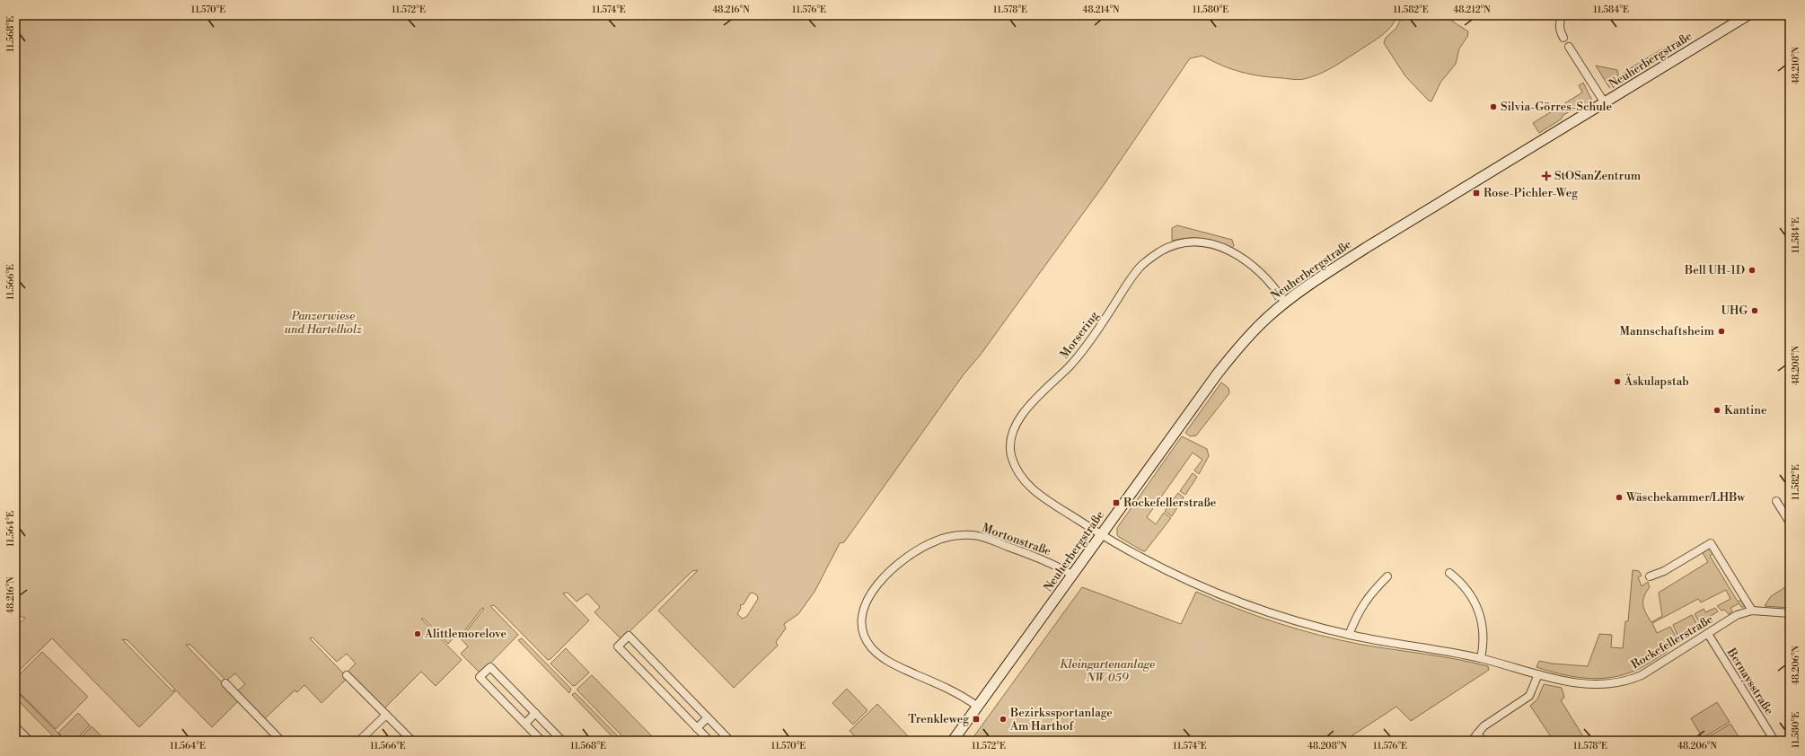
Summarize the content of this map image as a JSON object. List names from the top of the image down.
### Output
{
  "streets": {
    "main road": ["Neuherbergstraße"],
    "street": [
      "Morsering",
      "Mortonstraße",
      "Rockefellerstraße",
      "Bernaysstraße"
    ]
  },
  "crossings": [
    ["Neuherbergstraße", "Morsering"],
    ["Neuherbergstraße", "Mortonstraße"],
    ["Neuherbergstraße", "Rockefellerstraße"],
    ["Morsering", "Rockefellerstraße"],
    ["Rockefellerstraße", "Bernaysstraße"]
  ],
  "parks": ["Panzerwiese und Hartelholz", "Kleingartenanlage NW 059"],
  "places": {
    "other": [
      "Silvia-Görres-Schule",
      "Bell UH-1D",
      "UHG",
      "Mannschaftsheim",
      "Äskulapstab",
      "Kantine",
      "Wäschekammer/LHBw",
      "Alittlemorelove",
      "Bezirkssportanlage Am Harthof"
    ],
    "health": ["StOSanZentrum"],
    "transit": ["Rose-Pichler-Weg", "Rockefellerstraße", "Trenkleweg"]
  },
  "coordinates": [
    "11.570°E",
    "11.572°E",
    "11.574°E",
    "48.216°N",
    "11.576°E",
    "11.578°E",
    "48.214°N",
    "11.580°E",
    "11.582°E",
    "48.212°N",
    "11.584°E",
    "11.568°E",
    "48.210°N",
    "11.566°E",
    "48.208°N",
    "11.564°E",
    "48.206°N"
  ]
}
